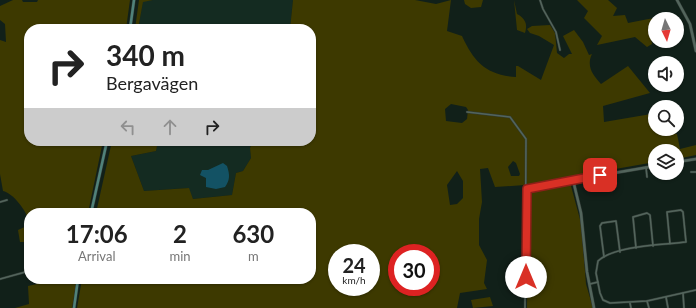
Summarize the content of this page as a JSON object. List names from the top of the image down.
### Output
{
  "north": "bottom",
  "page": {
    "turn": ["340 m", "Bergavägen"],
    "eta": [
      "17:06",
      "Arrival",
      "2",
      "min",
      "630",
      "m"
    ],
    "speed": "24 km/h",
    "limit": "30"
  }
}
